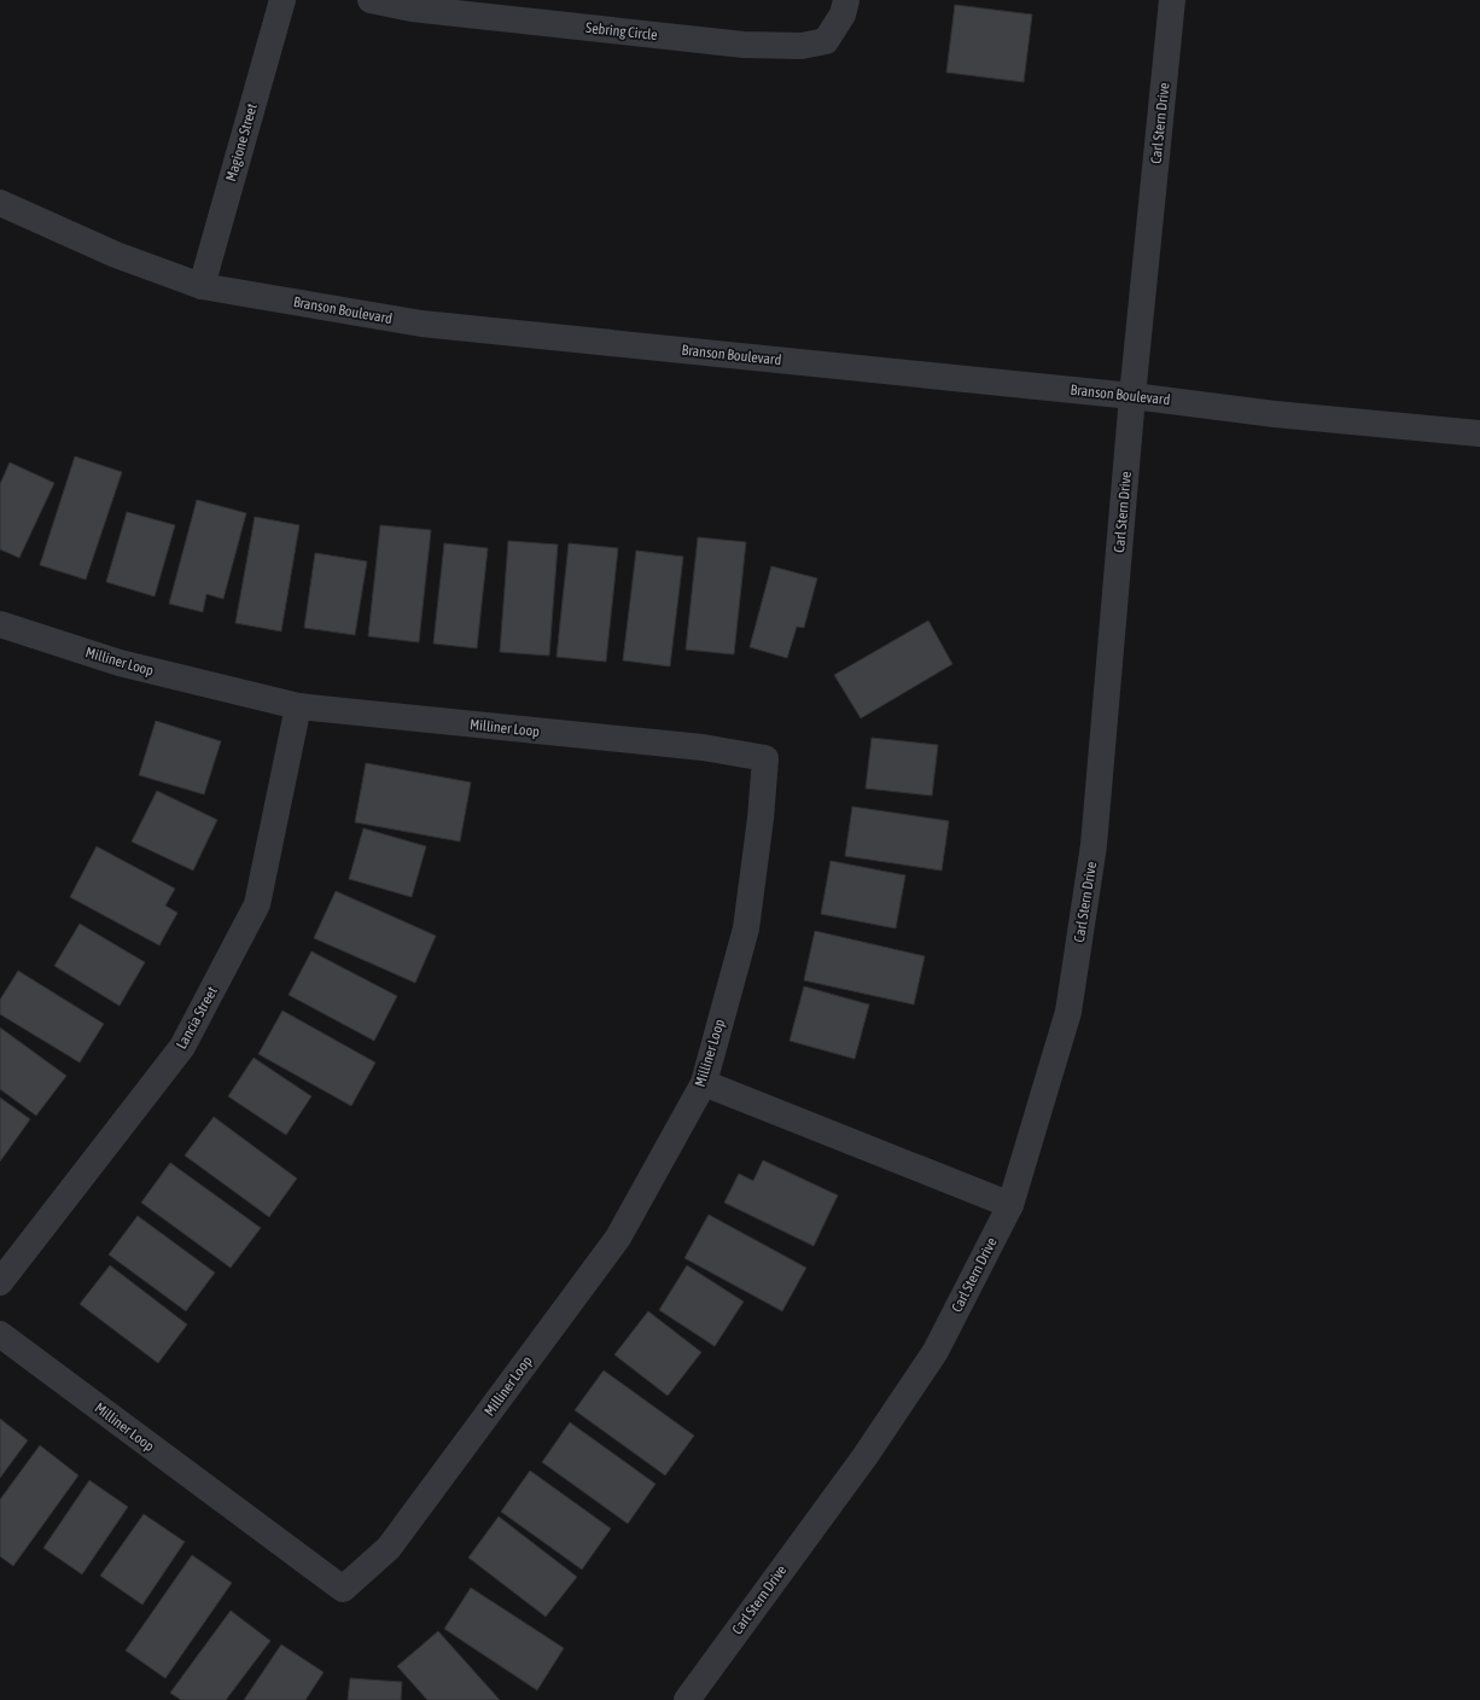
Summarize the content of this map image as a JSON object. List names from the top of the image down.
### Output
{
  "streets": {
    "street": [
      "Sebring Circle",
      "Carl Stern Drive",
      "Magione Street",
      "Branson Boulevard",
      "Milliner Loop",
      "Lancia Street"
    ]
  },
  "crossings": [
    ["Carl Stern Drive", "Branson Boulevard"],
    ["Magione Street", "Branson Boulevard"],
    ["Milliner Loop", "Lancia Street"]
  ]
}
